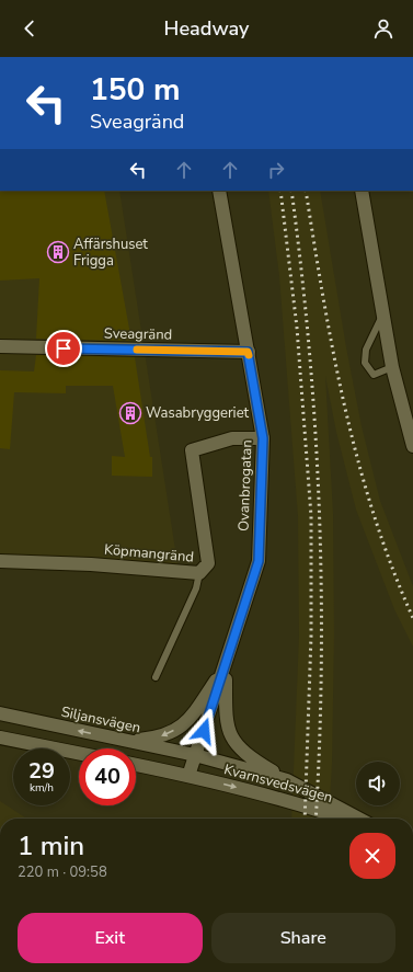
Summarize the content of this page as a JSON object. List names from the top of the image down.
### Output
{
  "streets": {
    "street": [
      "Sveagränd",
      "Ovanbrogatan",
      "Köpmangränd",
      "Siljansvägen",
      "Kvarnsvedsvägen"
    ]
  },
  "crossings": [
    ["Sveagränd", "Ovanbrogatan"],
    ["Ovanbrogatan", "Köpmangränd"],
    ["Ovanbrogatan", "Siljansvägen"],
    ["Ovanbrogatan", "Kvarnsvedsvägen"],
    ["Siljansvägen", "Kvarnsvedsvägen"]
  ],
  "places": {
    "building": ["Affärshuset Frigga", "Wasabryggeriet"]
  },
  "page": {
    "header": "Headway",
    "turn": ["150 m", "Sveagränd"],
    "speed": "29 km/h",
    "limit": "40",
    "heading": ["1 min", "220 m · 09:58"],
    "buttons": ["Exit", "Share"]
  }
}
